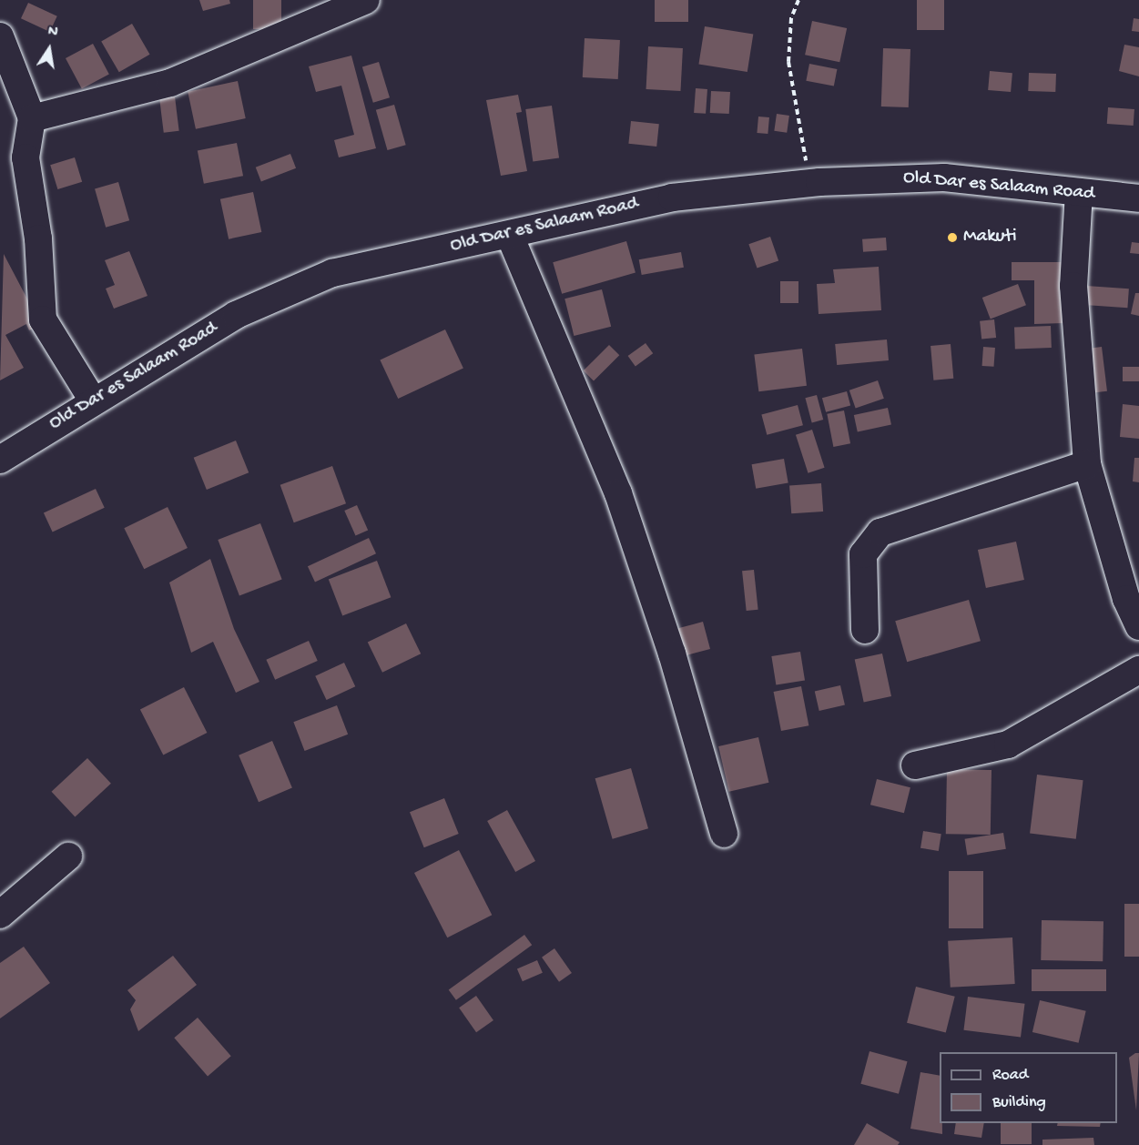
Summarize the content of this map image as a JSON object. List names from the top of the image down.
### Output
{
  "streets": {
    "street": ["Old Dar es Salaam Road"]
  },
  "places": ["Makuti"],
  "legend": ["Road", "Building"],
  "north": "top"
}
